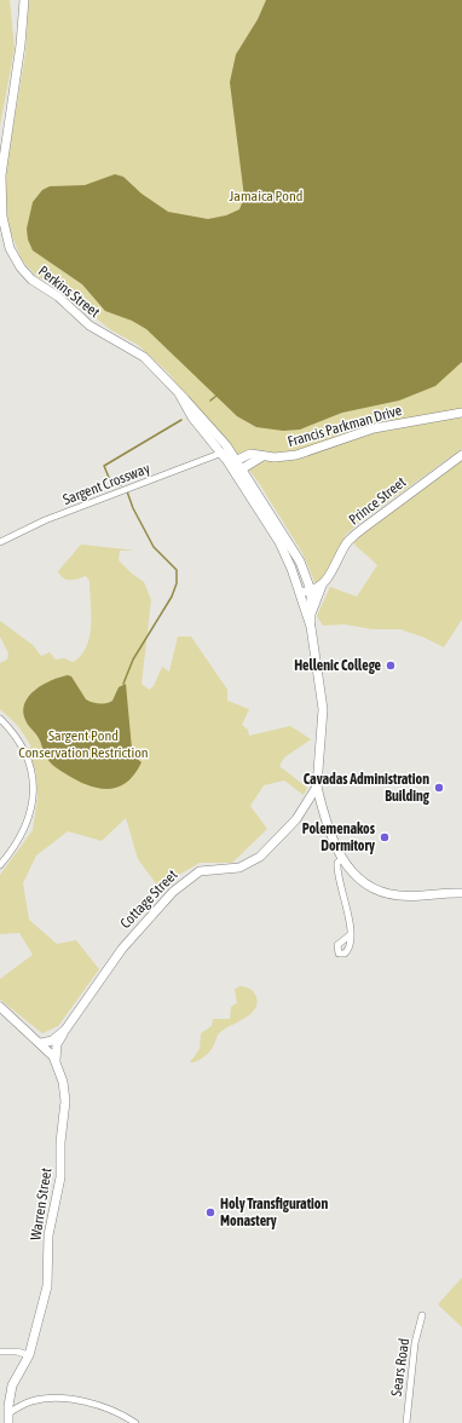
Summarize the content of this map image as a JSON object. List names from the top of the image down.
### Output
{
  "streets": {
    "main road": [
      "Perkins Street",
      "Francis Parkman Drive",
      "Prince Street",
      "Cottage Street",
      "Warren Street"
    ],
    "street": ["Sargent Crossway", "Sears Road"]
  },
  "crossings": [
    ["Perkins Street", "Francis Parkman Drive"],
    ["Perkins Street", "Sargent Crossway"],
    ["Perkins Street", "Prince Street"],
    ["Perkins Street", "Cottage Street"],
    ["Cottage Street", "Warren Street"]
  ],
  "parks": ["Jamaica Pond", "Sargent Pond Conservation Restriction"],
  "places": [
    "Hellenic College",
    "Cavadas Administration Building",
    "Polemenakos Dormitory",
    "Holy Transfiguration Monastery"
  ]
}
